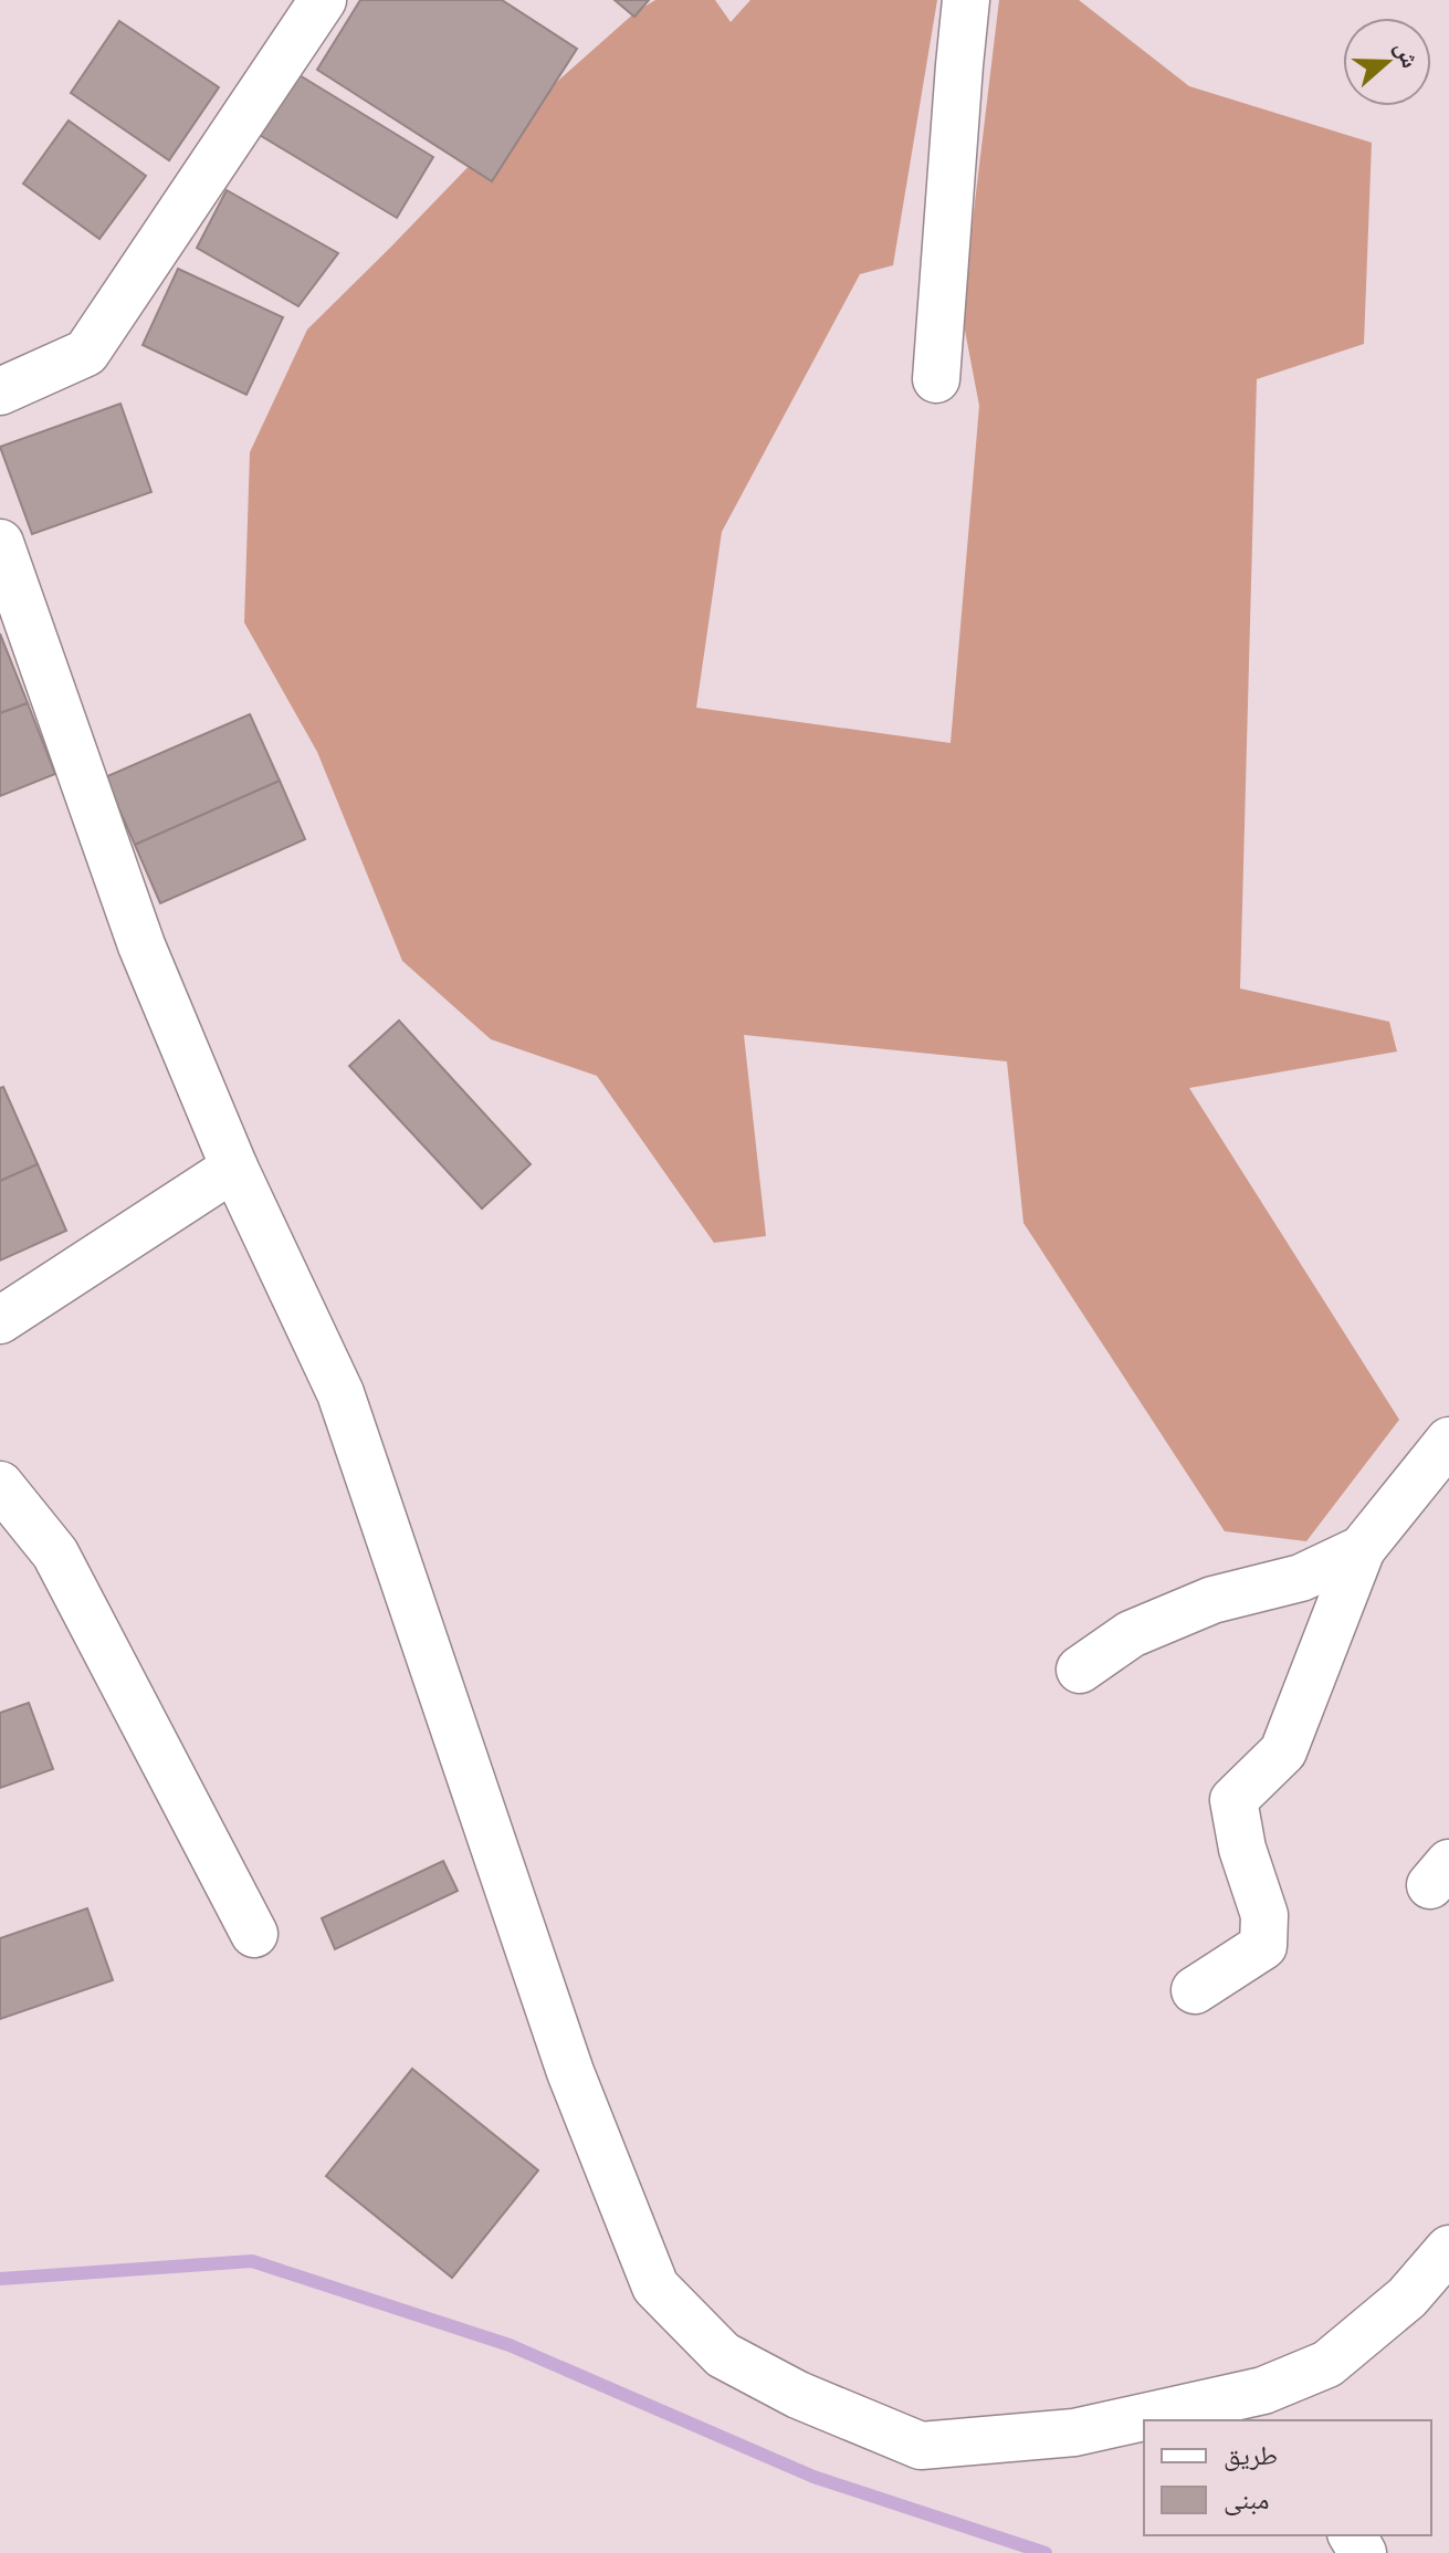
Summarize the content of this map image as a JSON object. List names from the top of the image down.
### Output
{
  "legend": ["طريق", "مبنى"],
  "north": "right"
}
